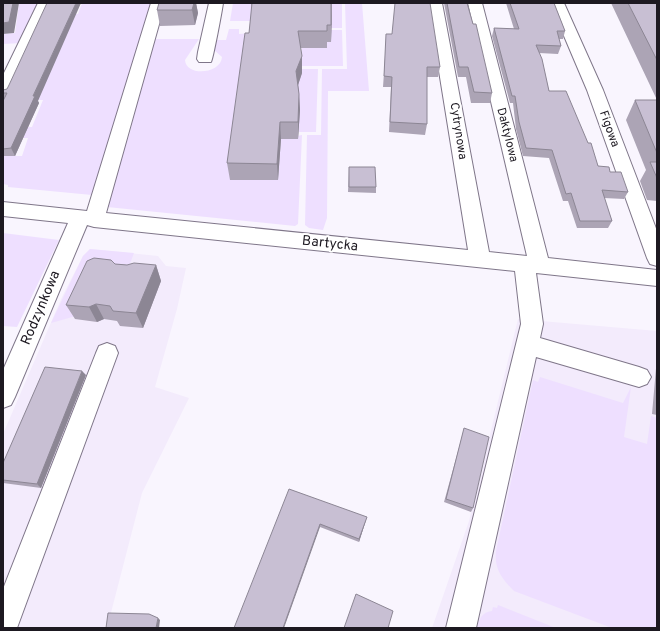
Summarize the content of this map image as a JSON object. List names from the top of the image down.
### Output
{
  "streets": {
    "street": [
      "Figowa",
      "Cytrynowa",
      "Daktylowa",
      "Bartycka",
      "Rodzynkowa"
    ]
  },
  "crossings": [
    ["Cytrynowa", "Bartycka"],
    ["Daktylowa", "Bartycka"],
    ["Bartycka", "Rodzynkowa"]
  ]
}
